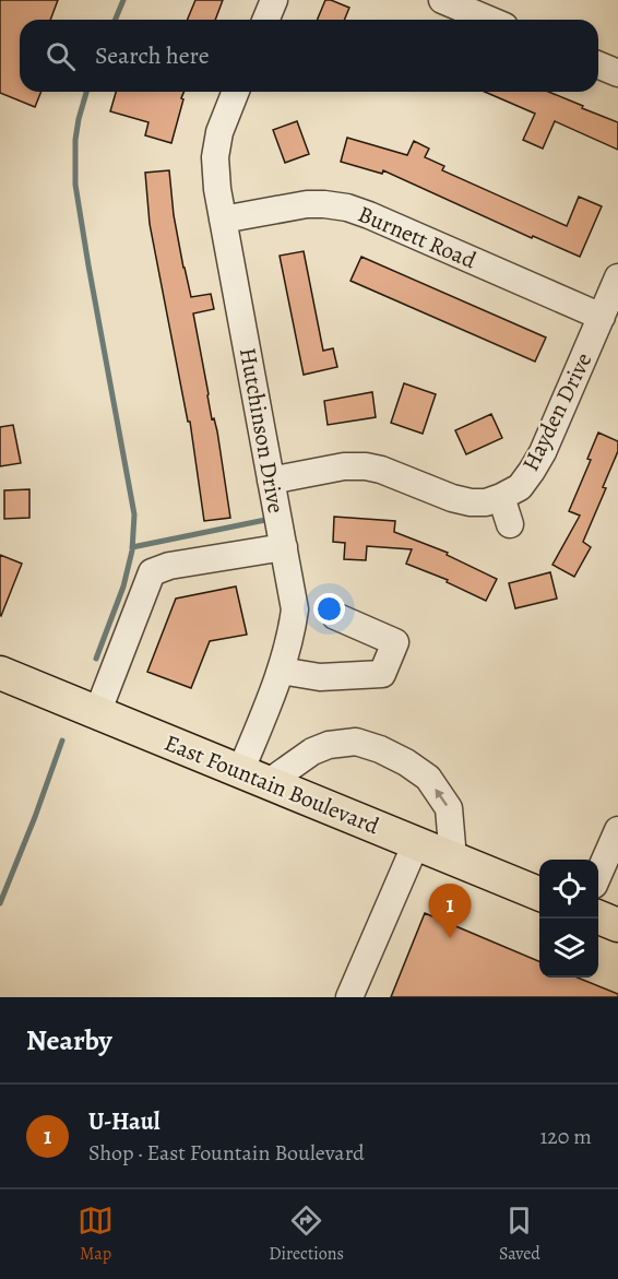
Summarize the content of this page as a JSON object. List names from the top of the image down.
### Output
{
  "streets": {
    "main road": ["East Fountain Boulevard"],
    "street": ["Burnett Road", "Hayden Drive", "Hutchinson Drive"]
  },
  "crossings": [
    ["Burnett Road", "Hayden Drive"],
    ["Burnett Road", "Hutchinson Drive"],
    ["Hayden Drive", "Hutchinson Drive"],
    ["Hutchinson Drive", "East Fountain Boulevard"]
  ],
  "page": {
    "search": "Search here",
    "pins": "1",
    "heading": "Nearby",
    "list": [
      {
        "mark": "1",
        "name": "U-Haul",
        "note": "Shop · East Fountain Boulevard",
        "value": "120 m"
      }
    ],
    "nav": ["Map", "Directions", "Saved"]
  }
}
